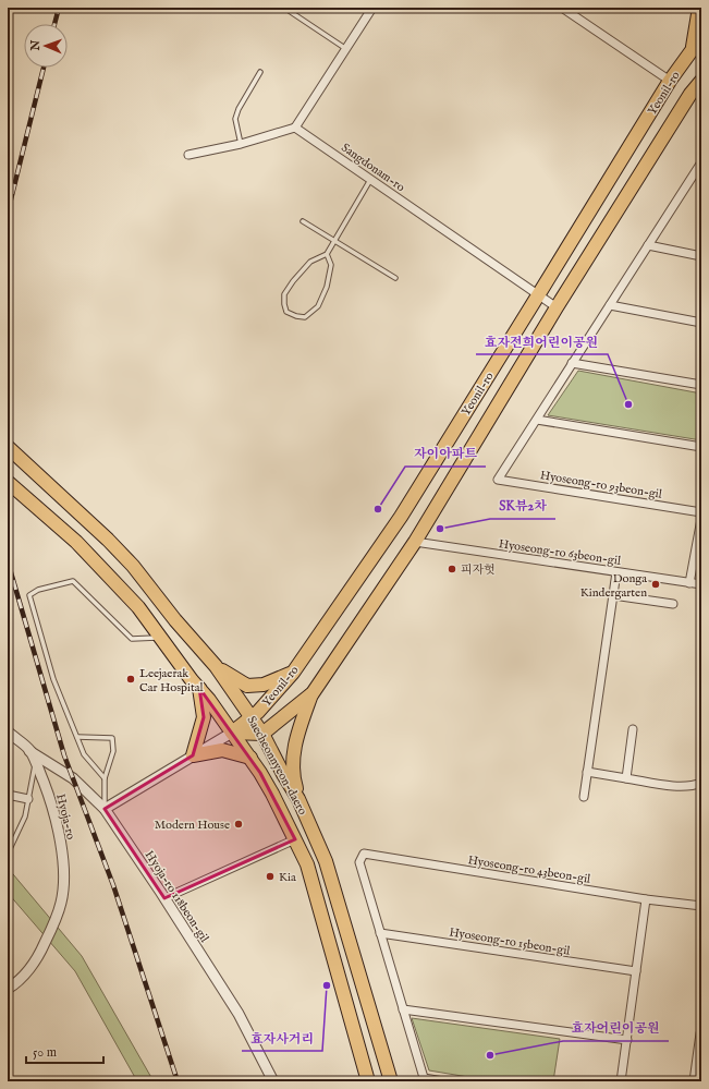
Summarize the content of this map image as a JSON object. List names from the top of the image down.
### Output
{
  "streets": {
    "main road": ["Yeonil-ro", "Saecheonnyeon-daero"],
    "street": [
      "Sangdonam-ro",
      "Hyoseong-ro 93beon-gil",
      "Hyoseong-ro 63beon-gil",
      "Hyoja-ro",
      "Hyoseong-ro 43beon-gil",
      "Hyoja-ro 118beon-gil",
      "Hyoseong-ro 15beon-gil"
    ]
  },
  "crossings": [
    ["Yeonil-ro", "Sangdonam-ro"],
    ["Yeonil-ro", "Hyoseong-ro 63beon-gil"],
    ["Yeonil-ro", "Saecheonnyeon-daero"],
    ["Hyoja-ro", "Hyoja-ro 118beon-gil"],
    ["Hyoseong-ro 43beon-gil", "Hyoseong-ro 15beon-gil"]
  ],
  "places": [
    "효자전희어린이공원",
    "자이아파트",
    "SK뷰2차",
    "피자헛",
    "Donga Kindergarten",
    "Leejaerak Car Hospital",
    "Modern House",
    "Kia",
    "효자사거리",
    "효자어린이공원"
  ],
  "scale_bar": "50 m",
  "north": "left"
}
